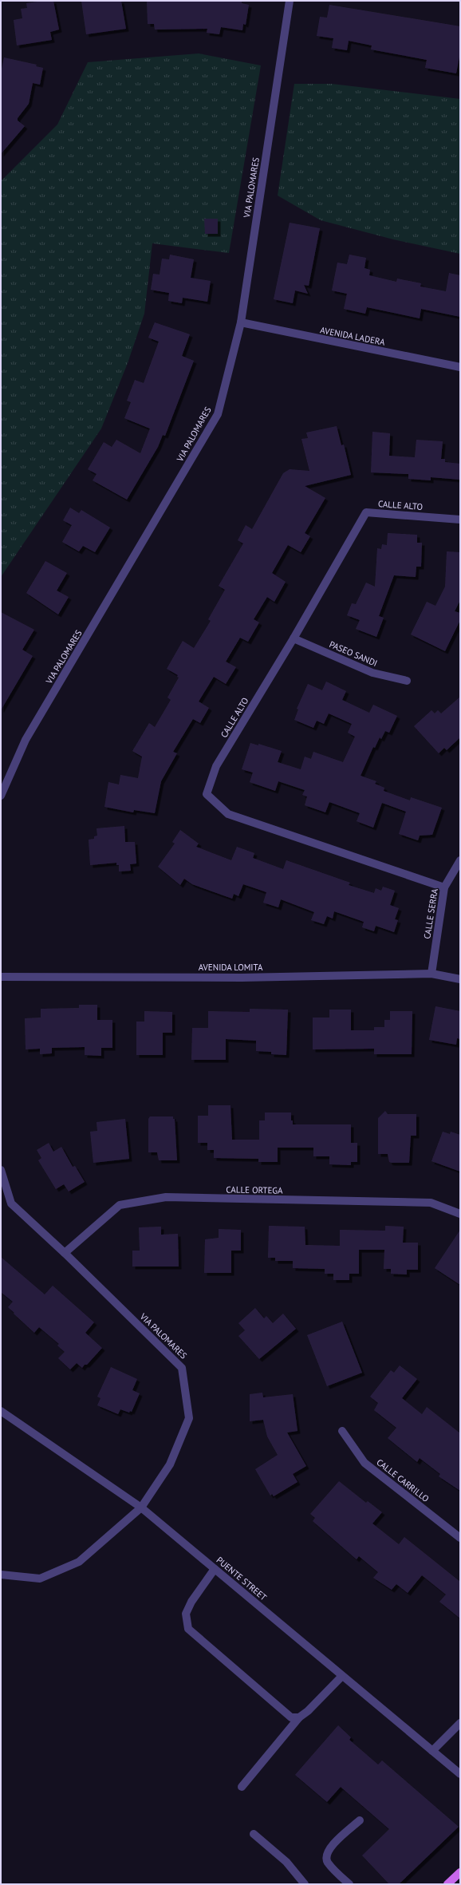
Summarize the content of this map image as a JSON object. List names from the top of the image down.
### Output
{
  "streets": {
    "street": [
      "VIA PALOMARES",
      "AVENIDA LADERA",
      "CALLE ALTO",
      "PASEO SANDI",
      "CALLE SERRA",
      "AVENIDA LOMITA",
      "CALLE ORTEGA",
      "CALLE CARRILLO",
      "PUENTE STREET"
    ]
  },
  "crossings": [
    ["VIA PALOMARES", "AVENIDA LADERA"],
    ["VIA PALOMARES", "CALLE ORTEGA"],
    ["VIA PALOMARES", "PUENTE STREET"],
    ["CALLE ALTO", "PASEO SANDI"],
    ["CALLE ALTO", "CALLE SERRA"],
    ["CALLE SERRA", "AVENIDA LOMITA"]
  ]
}
